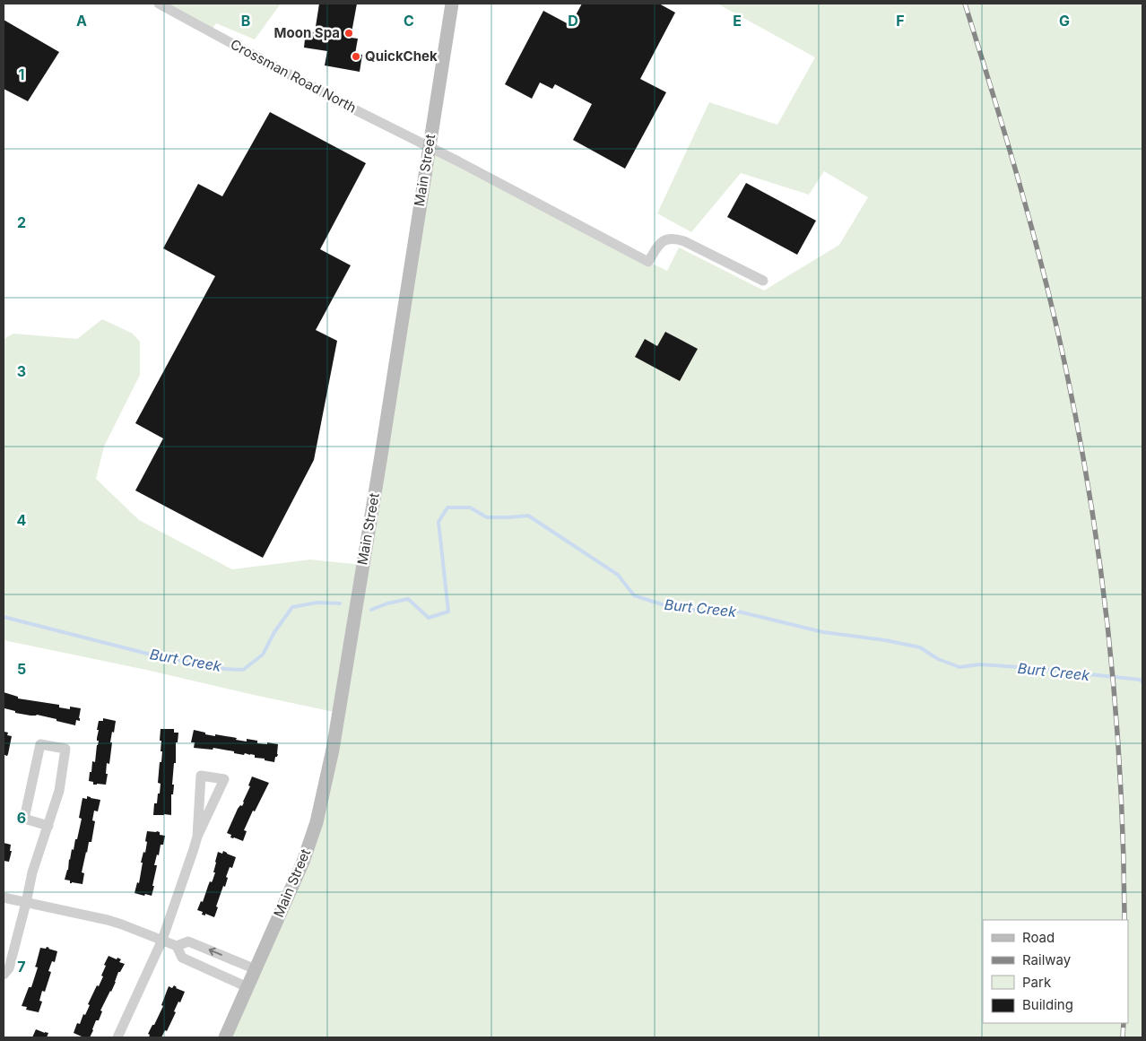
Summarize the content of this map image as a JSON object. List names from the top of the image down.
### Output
{
  "streets": {
    "main road": ["Main Street"],
    "street": ["Crossman Road North"]
  },
  "crossings": [
    ["Crossman Road North", "Main Street"]
  ],
  "water": ["Burt Creek"],
  "places": ["Moon Spa", "QuickChek"],
  "legend": [
    "Road",
    "Railway",
    "Park",
    "Building"
  ],
  "grid": {
    "columns": [
      "A",
      "B",
      "C",
      "D",
      "E",
      "F",
      "G"
    ],
    "rows": [
      "1",
      "2",
      "3",
      "4",
      "5",
      "6",
      "7"
    ]
  }
}
